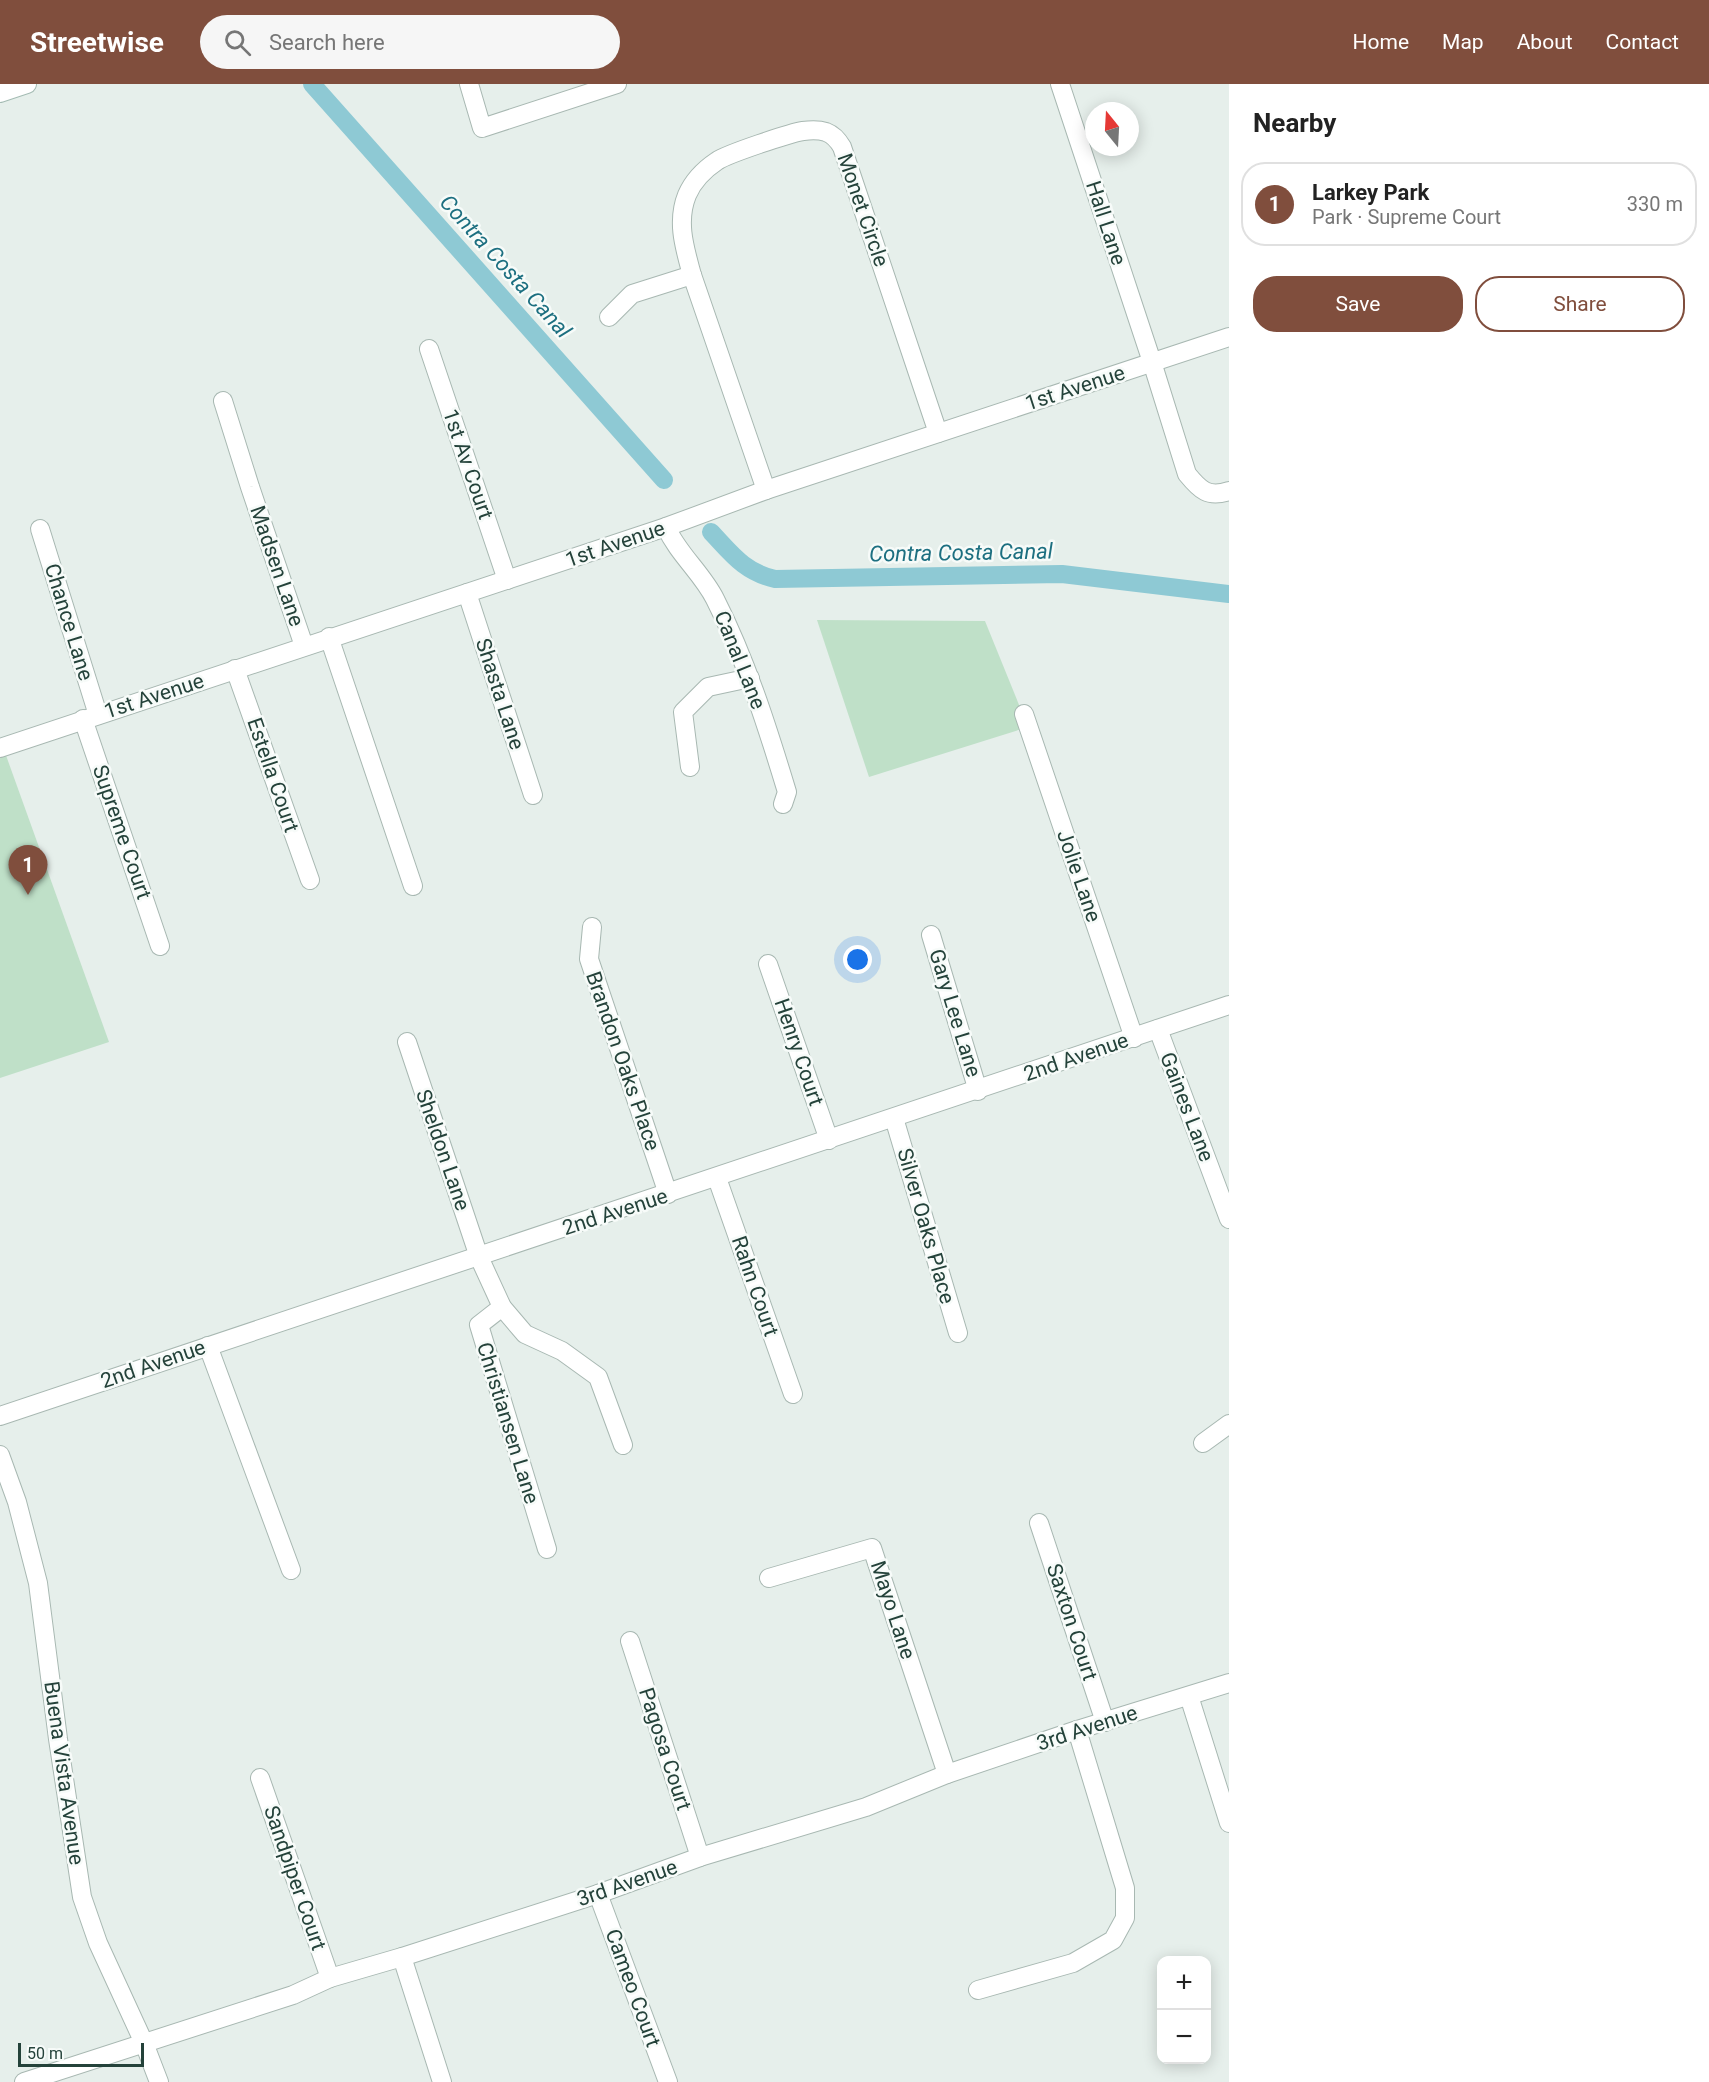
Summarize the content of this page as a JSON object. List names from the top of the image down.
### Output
{
  "streets": {
    "street": [
      "Monet Circle",
      "Hall Lane",
      "1st Avenue",
      "1st Av Court",
      "Madsen Lane",
      "Chance Lane",
      "Canal Lane",
      "Shasta Lane",
      "Estella Court",
      "Supreme Court",
      "Jolie Lane",
      "Gary Lee Lane",
      "Henry Court",
      "2nd Avenue",
      "Brandon Oaks Place",
      "Gaines Lane",
      "Sheldon Lane",
      "Silver Oaks Place",
      "Rahn Court",
      "Christiansen Lane",
      "Mayo Lane",
      "Saxton Court",
      "3rd Avenue",
      "Pagosa Court",
      "Buena Vista Avenue",
      "Sandpiper Court",
      "Cameo Court"
    ]
  },
  "crossings": [
    ["Monet Circle", "1st Avenue"],
    ["Hall Lane", "1st Avenue"],
    ["1st Avenue", "1st Av Court"],
    ["1st Avenue", "Madsen Lane"],
    ["1st Avenue", "Chance Lane"],
    ["1st Avenue", "Canal Lane"],
    ["1st Avenue", "Shasta Lane"],
    ["1st Avenue", "Estella Court"],
    ["1st Avenue", "Supreme Court"],
    ["Chance Lane", "Supreme Court"],
    ["Jolie Lane", "2nd Avenue"],
    ["Gary Lee Lane", "2nd Avenue"],
    ["Henry Court", "2nd Avenue"],
    ["2nd Avenue", "Brandon Oaks Place"],
    ["2nd Avenue", "Gaines Lane"],
    ["2nd Avenue", "Sheldon Lane"],
    ["2nd Avenue", "Silver Oaks Place"],
    ["2nd Avenue", "Rahn Court"],
    ["Sheldon Lane", "Christiansen Lane"],
    ["Mayo Lane", "3rd Avenue"],
    ["Saxton Court", "3rd Avenue"],
    ["3rd Avenue", "Pagosa Court"],
    ["3rd Avenue", "Buena Vista Avenue"],
    ["3rd Avenue", "Sandpiper Court"],
    ["3rd Avenue", "Cameo Court"]
  ],
  "water": ["Contra Costa Canal"],
  "scale_bar": "50 m",
  "north": "top",
  "page": {
    "header": "Streetwise",
    "search": "Search here",
    "nav": [
      "Home",
      "Map",
      "About",
      "Contact"
    ],
    "heading": "Nearby",
    "list": [
      {
        "mark": "1",
        "name": "Larkey Park",
        "note": "Park · Supreme Court",
        "value": "330 m"
      }
    ],
    "buttons": ["Save", "Share"],
    "pins": "1",
    "map_buttons": ["+", "−"],
    "scale": "50 m"
  }
}
